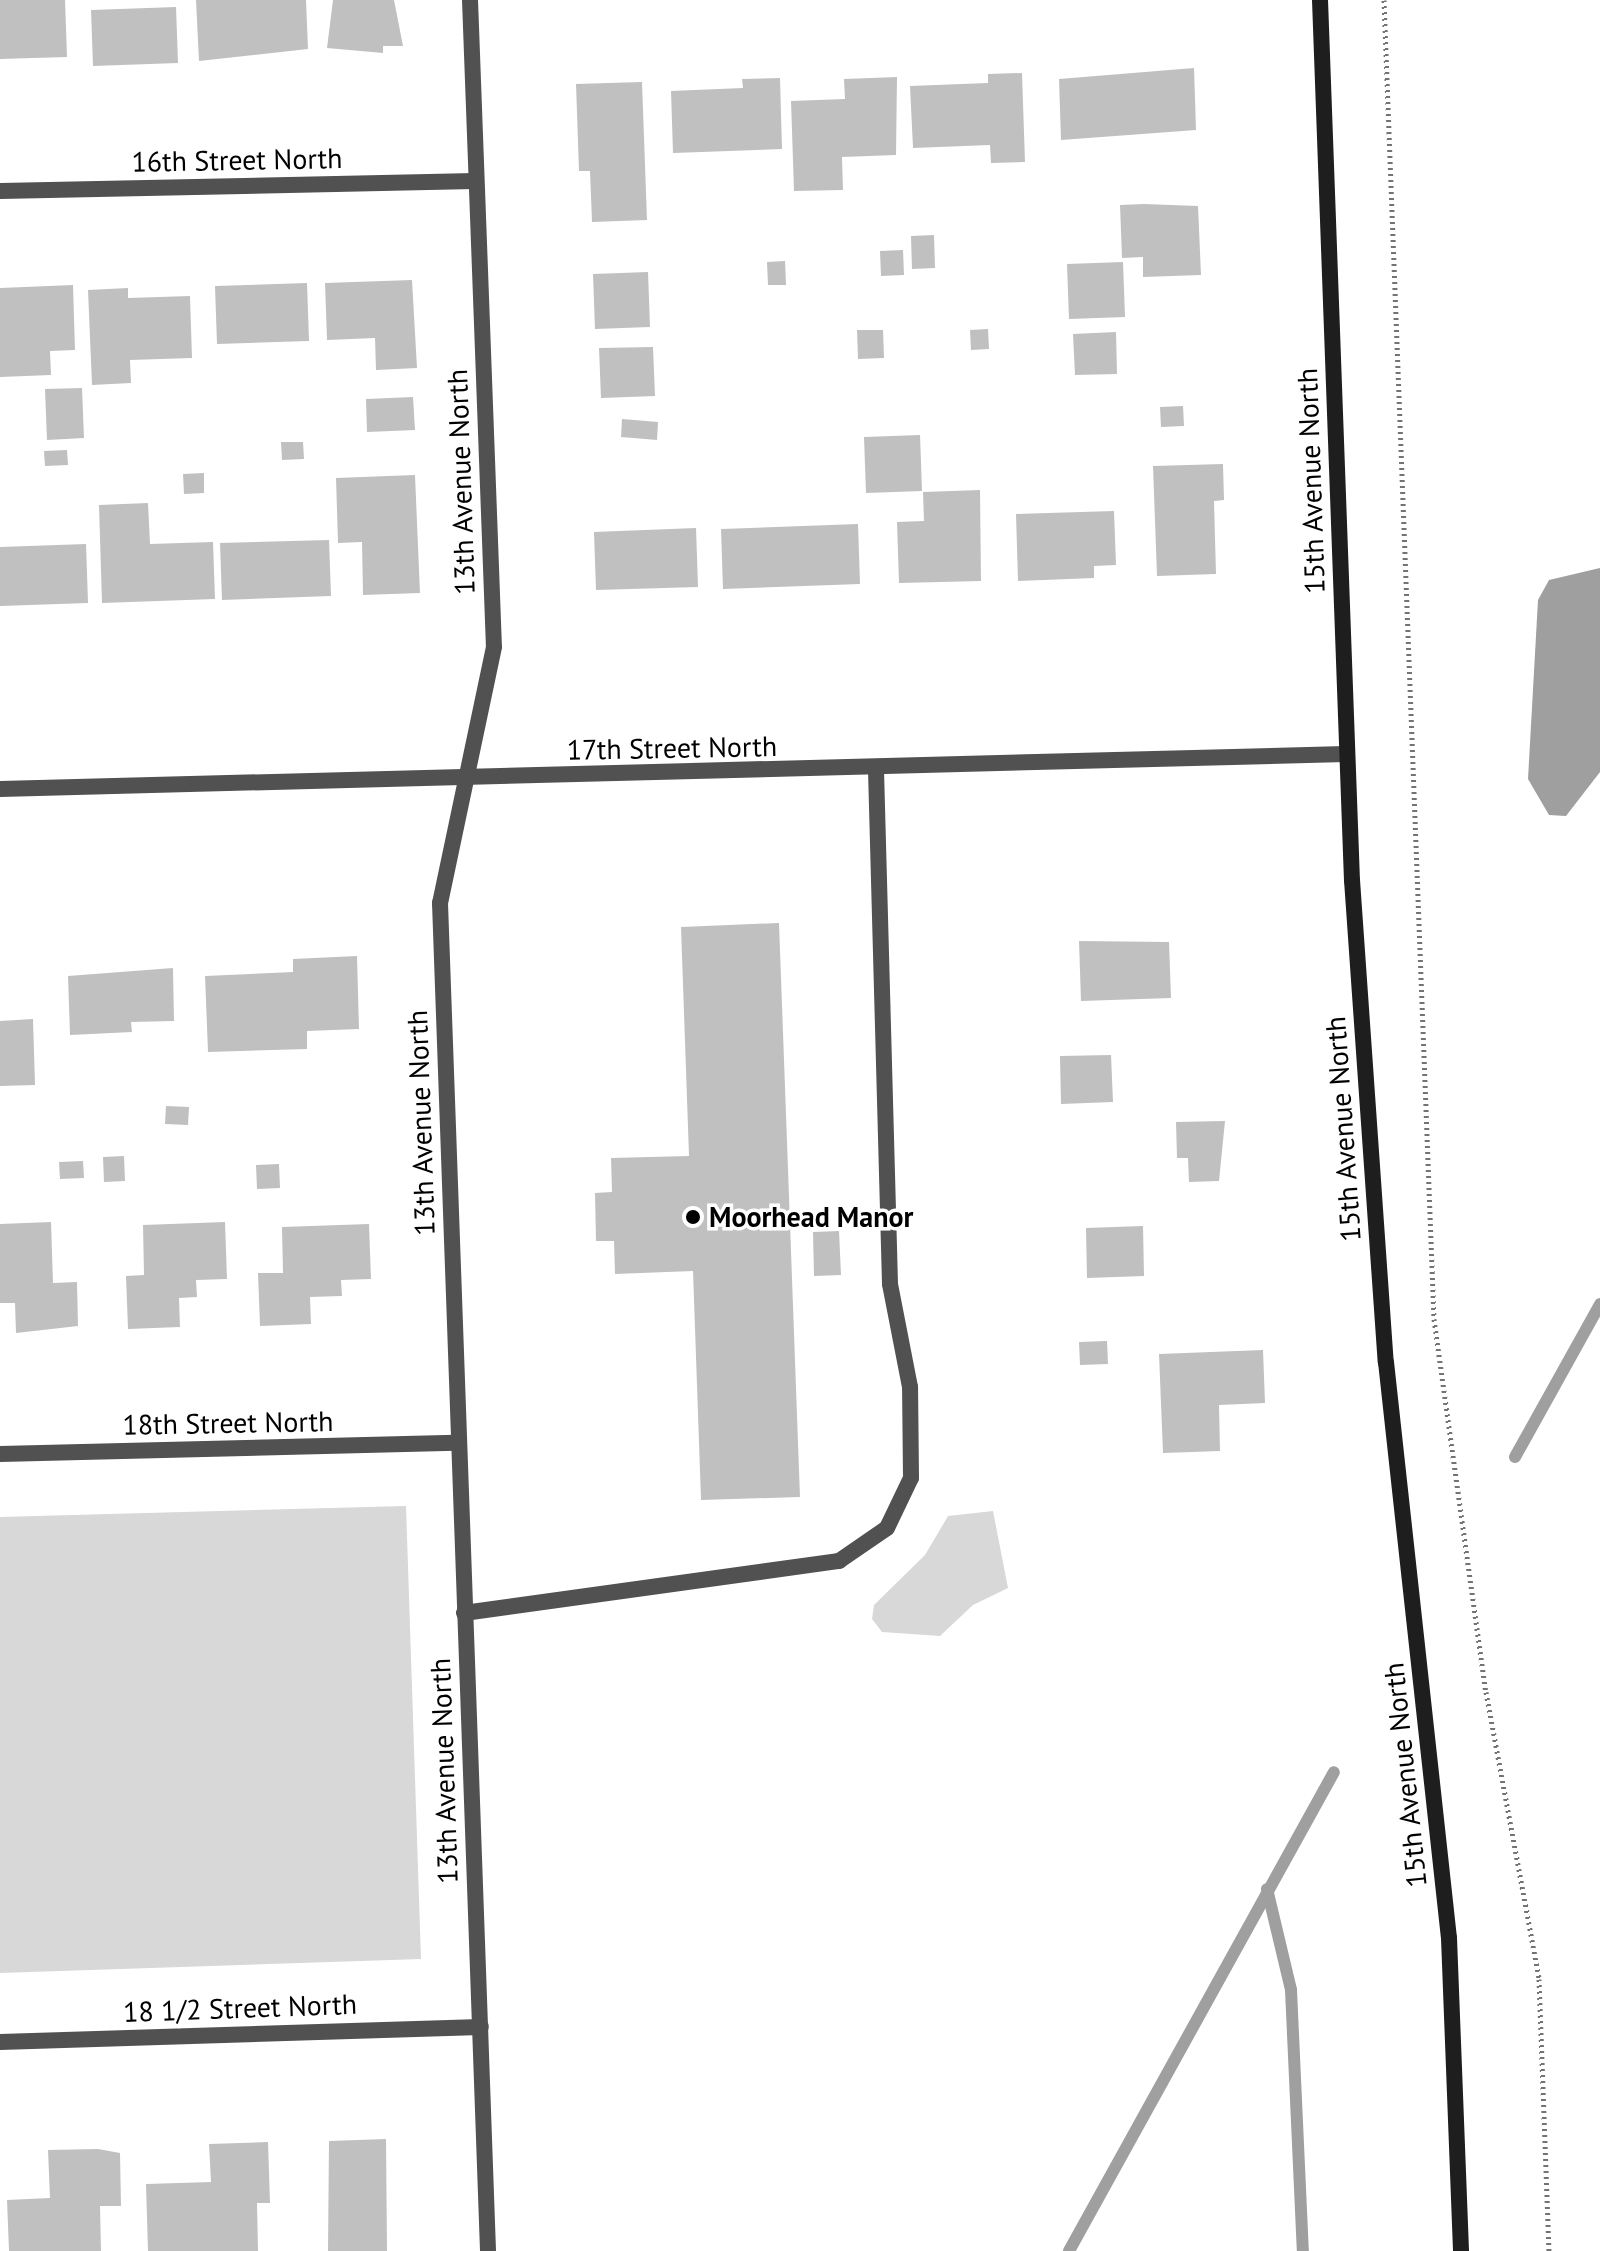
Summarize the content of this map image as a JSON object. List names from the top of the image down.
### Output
{
  "streets": {
    "main road": ["15th Avenue North"],
    "street": [
      "16th Street North",
      "13th Avenue North",
      "17th Street North",
      "18th Street North",
      "18 1/2 Street North"
    ]
  },
  "crossings": [
    ["16th Street North", "13th Avenue North"],
    ["15th Avenue North", "17th Street North"],
    ["13th Avenue North", "17th Street North"],
    ["13th Avenue North", "18th Street North"],
    ["13th Avenue North", "18 1/2 Street North"]
  ],
  "places": ["Moorhead Manor"]
}
